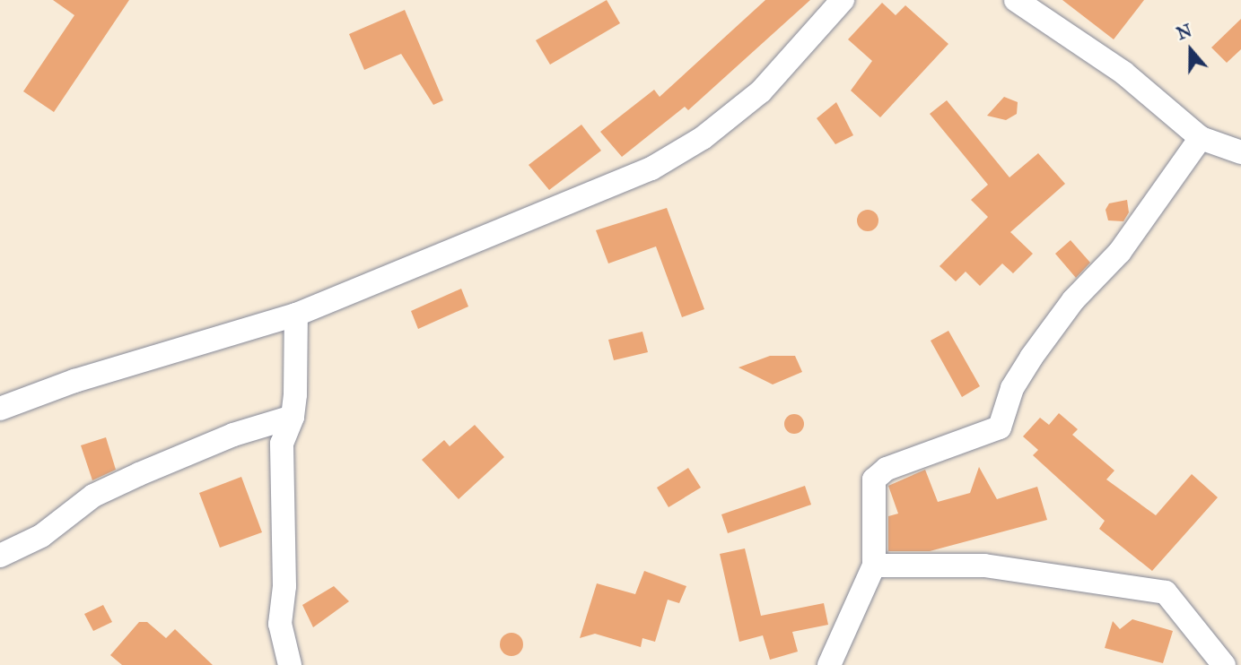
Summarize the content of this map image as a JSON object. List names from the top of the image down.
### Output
{
  "north": "top"
}
